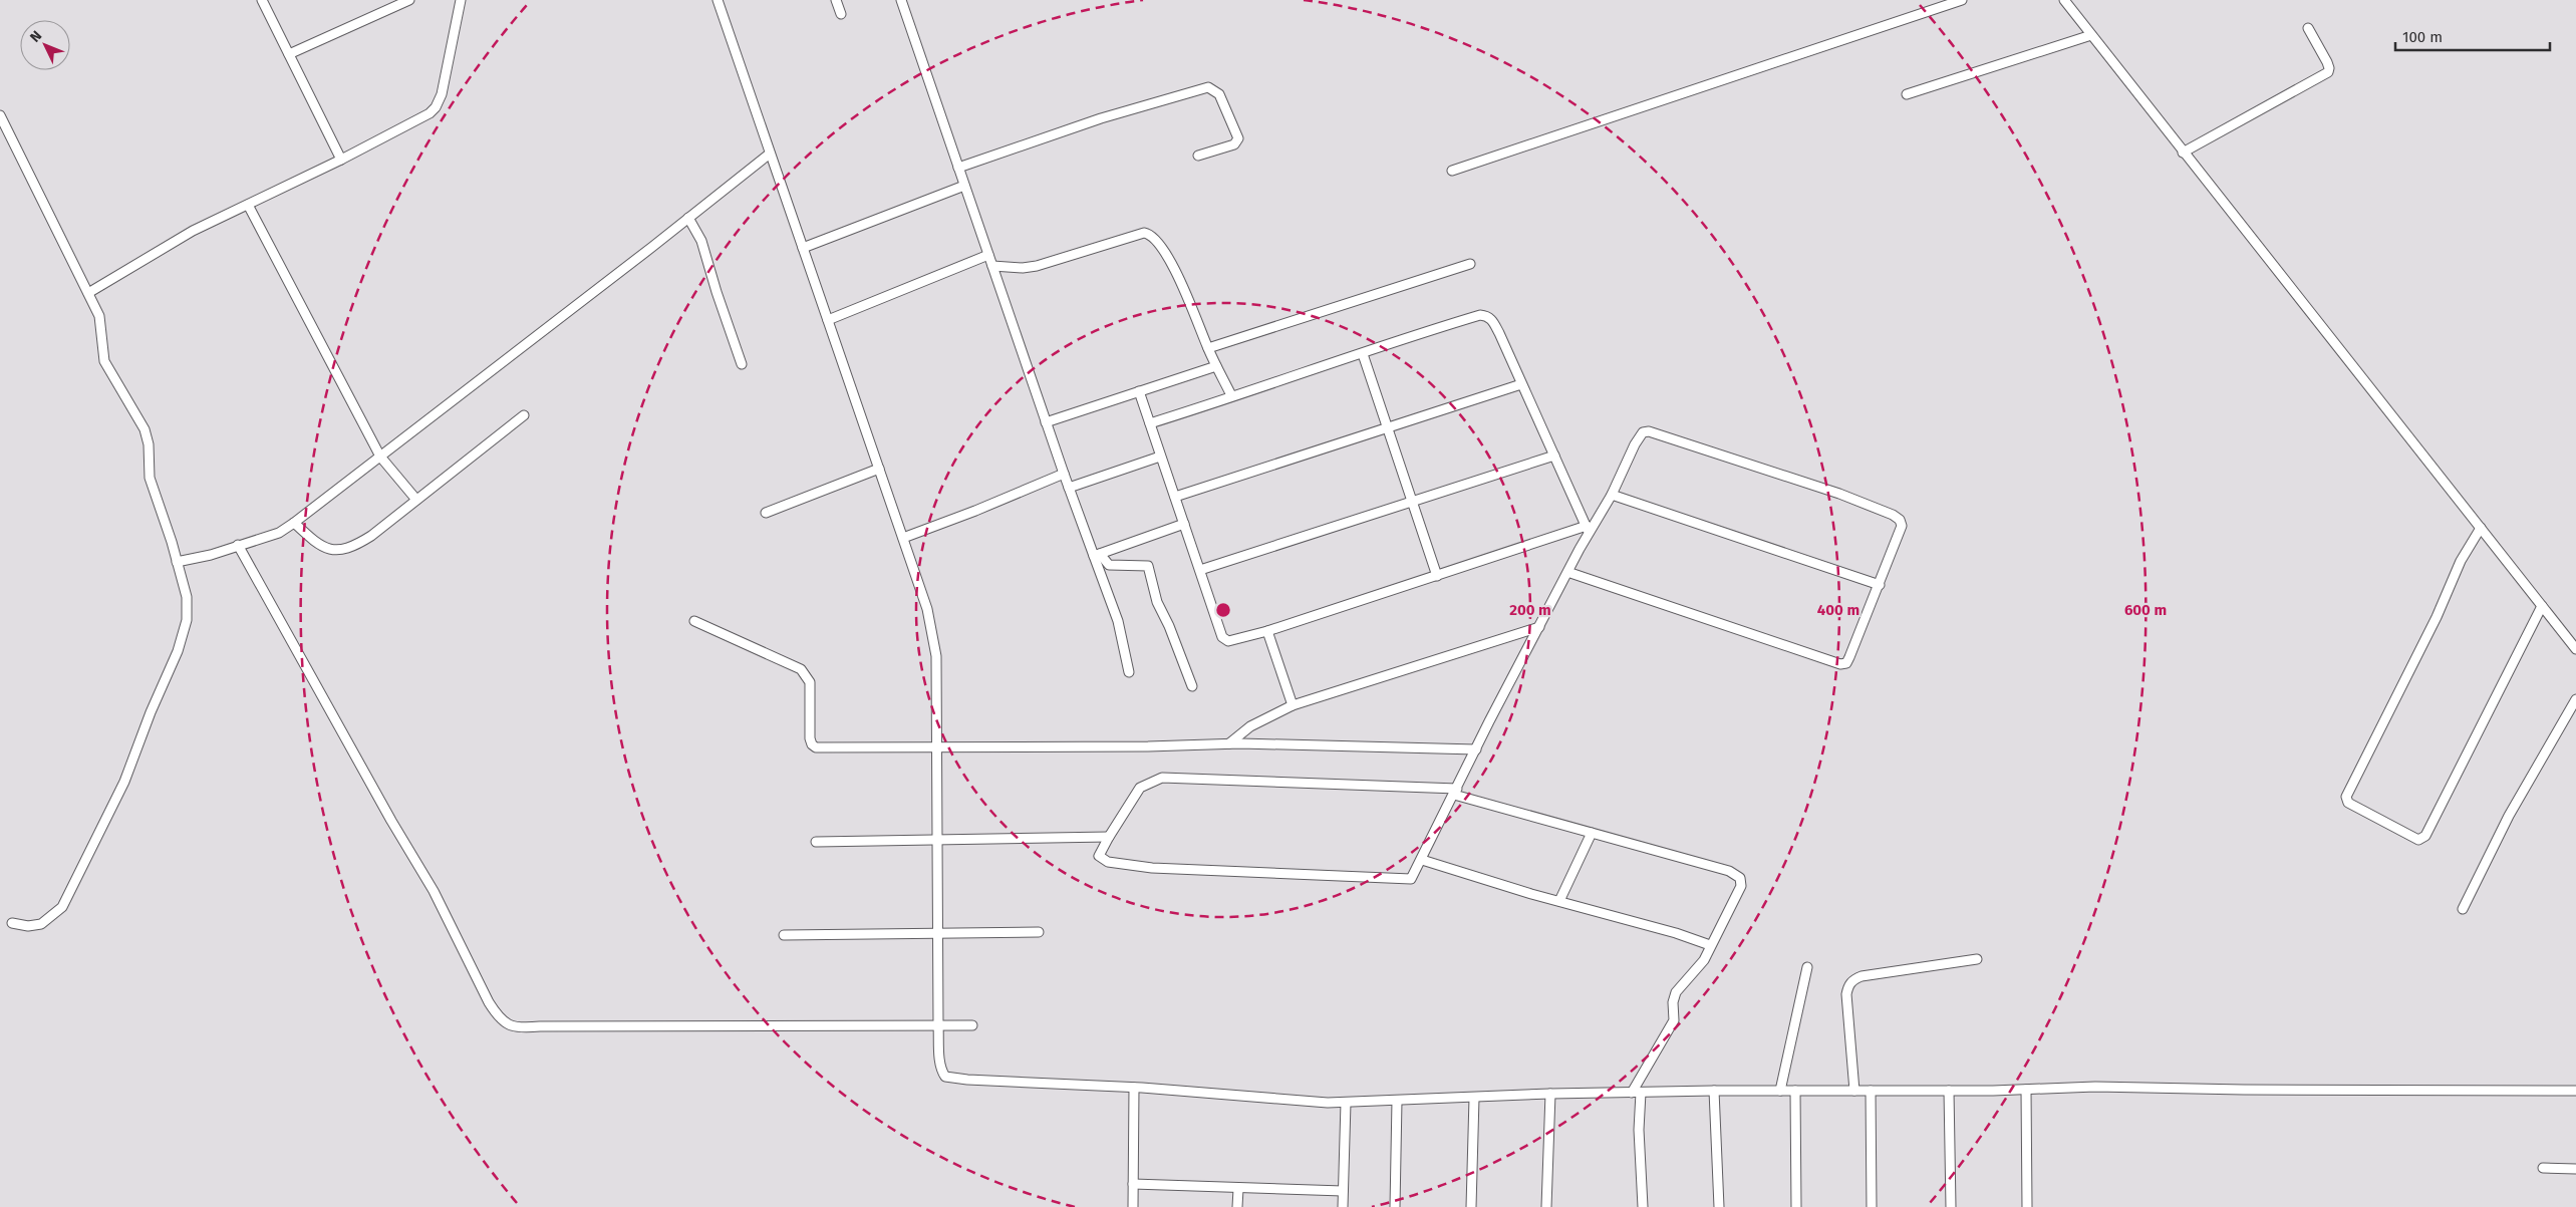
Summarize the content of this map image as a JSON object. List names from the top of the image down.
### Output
{
  "scale_bar": "100 m",
  "north": "top left",
  "rings": ["200 m", "400 m", "600 m"]
}
